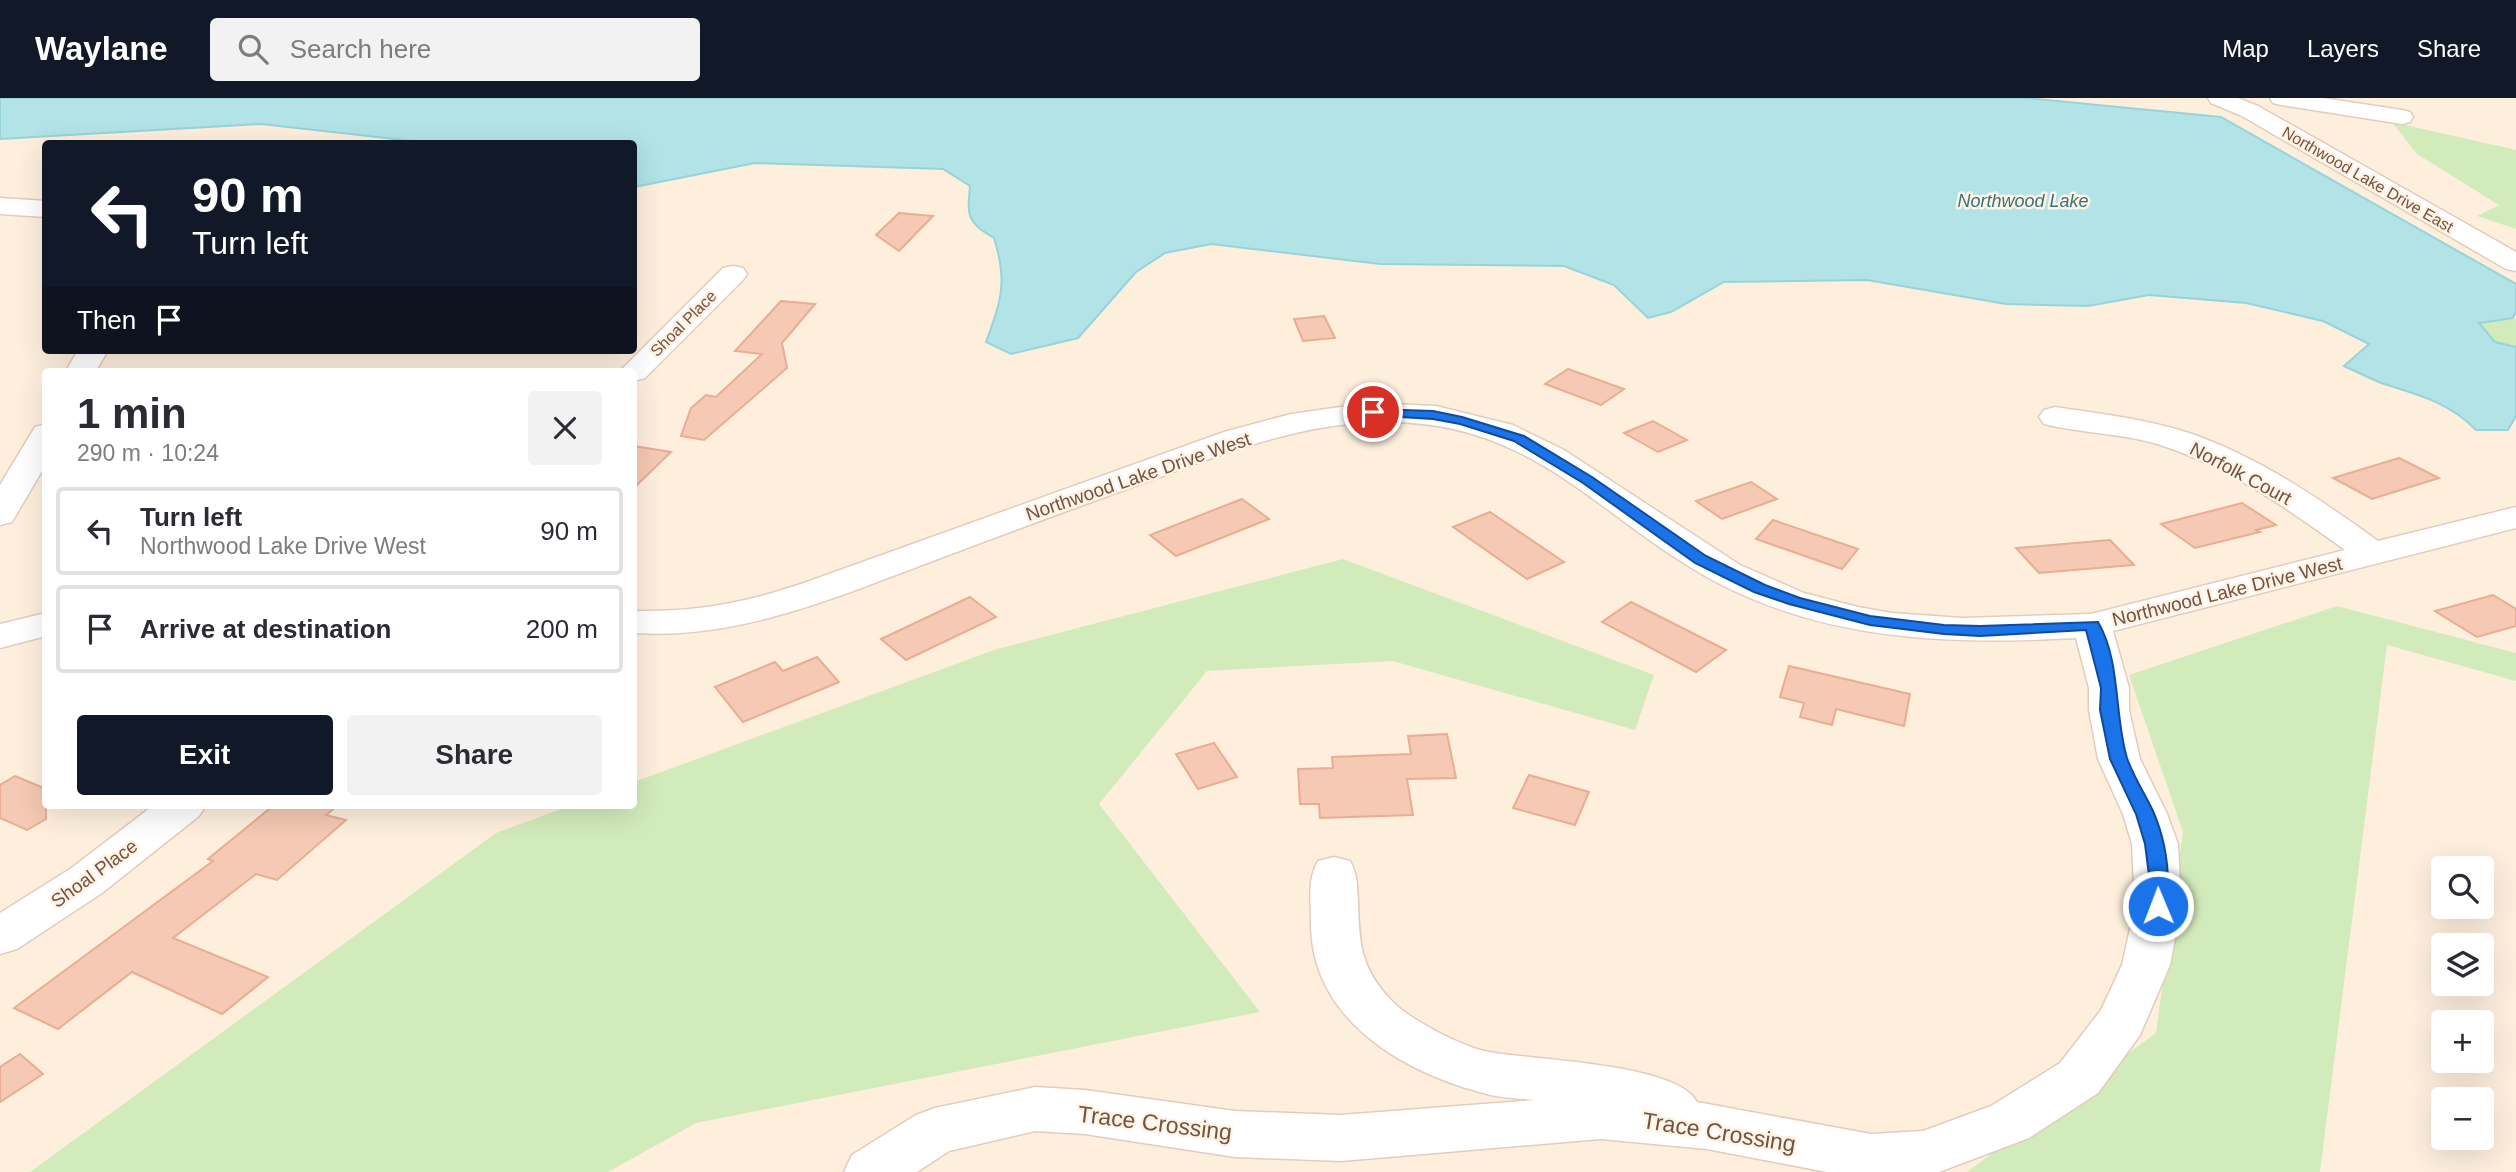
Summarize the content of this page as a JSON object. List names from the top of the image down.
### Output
{
  "streets": {
    "street": [
      "Northwood Lake Drive East",
      "Shoal Place",
      "Norfolk Court",
      "Northwood Lake Drive West",
      "Trace Crossing"
    ]
  },
  "crossings": [
    ["Norfolk Court", "Northwood Lake Drive West"],
    ["Northwood Lake Drive West", "Trace Crossing"]
  ],
  "water": ["Northwood Lake"],
  "page": {
    "header": "Waylane",
    "search": "Search here",
    "nav": ["Map", "Layers", "Share"],
    "turn": ["90 m", "Turn left"],
    "then": "Then",
    "heading": ["1 min", "290 m · 10:24"],
    "list": [
      {
        "name": "Turn left",
        "note": "Northwood Lake Drive West",
        "value": "90 m"
      },
      {
        "name": "Arrive at destination",
        "value": "200 m"
      }
    ],
    "buttons": ["Exit", "Share"],
    "map_buttons": ["+", "−"]
  }
}
